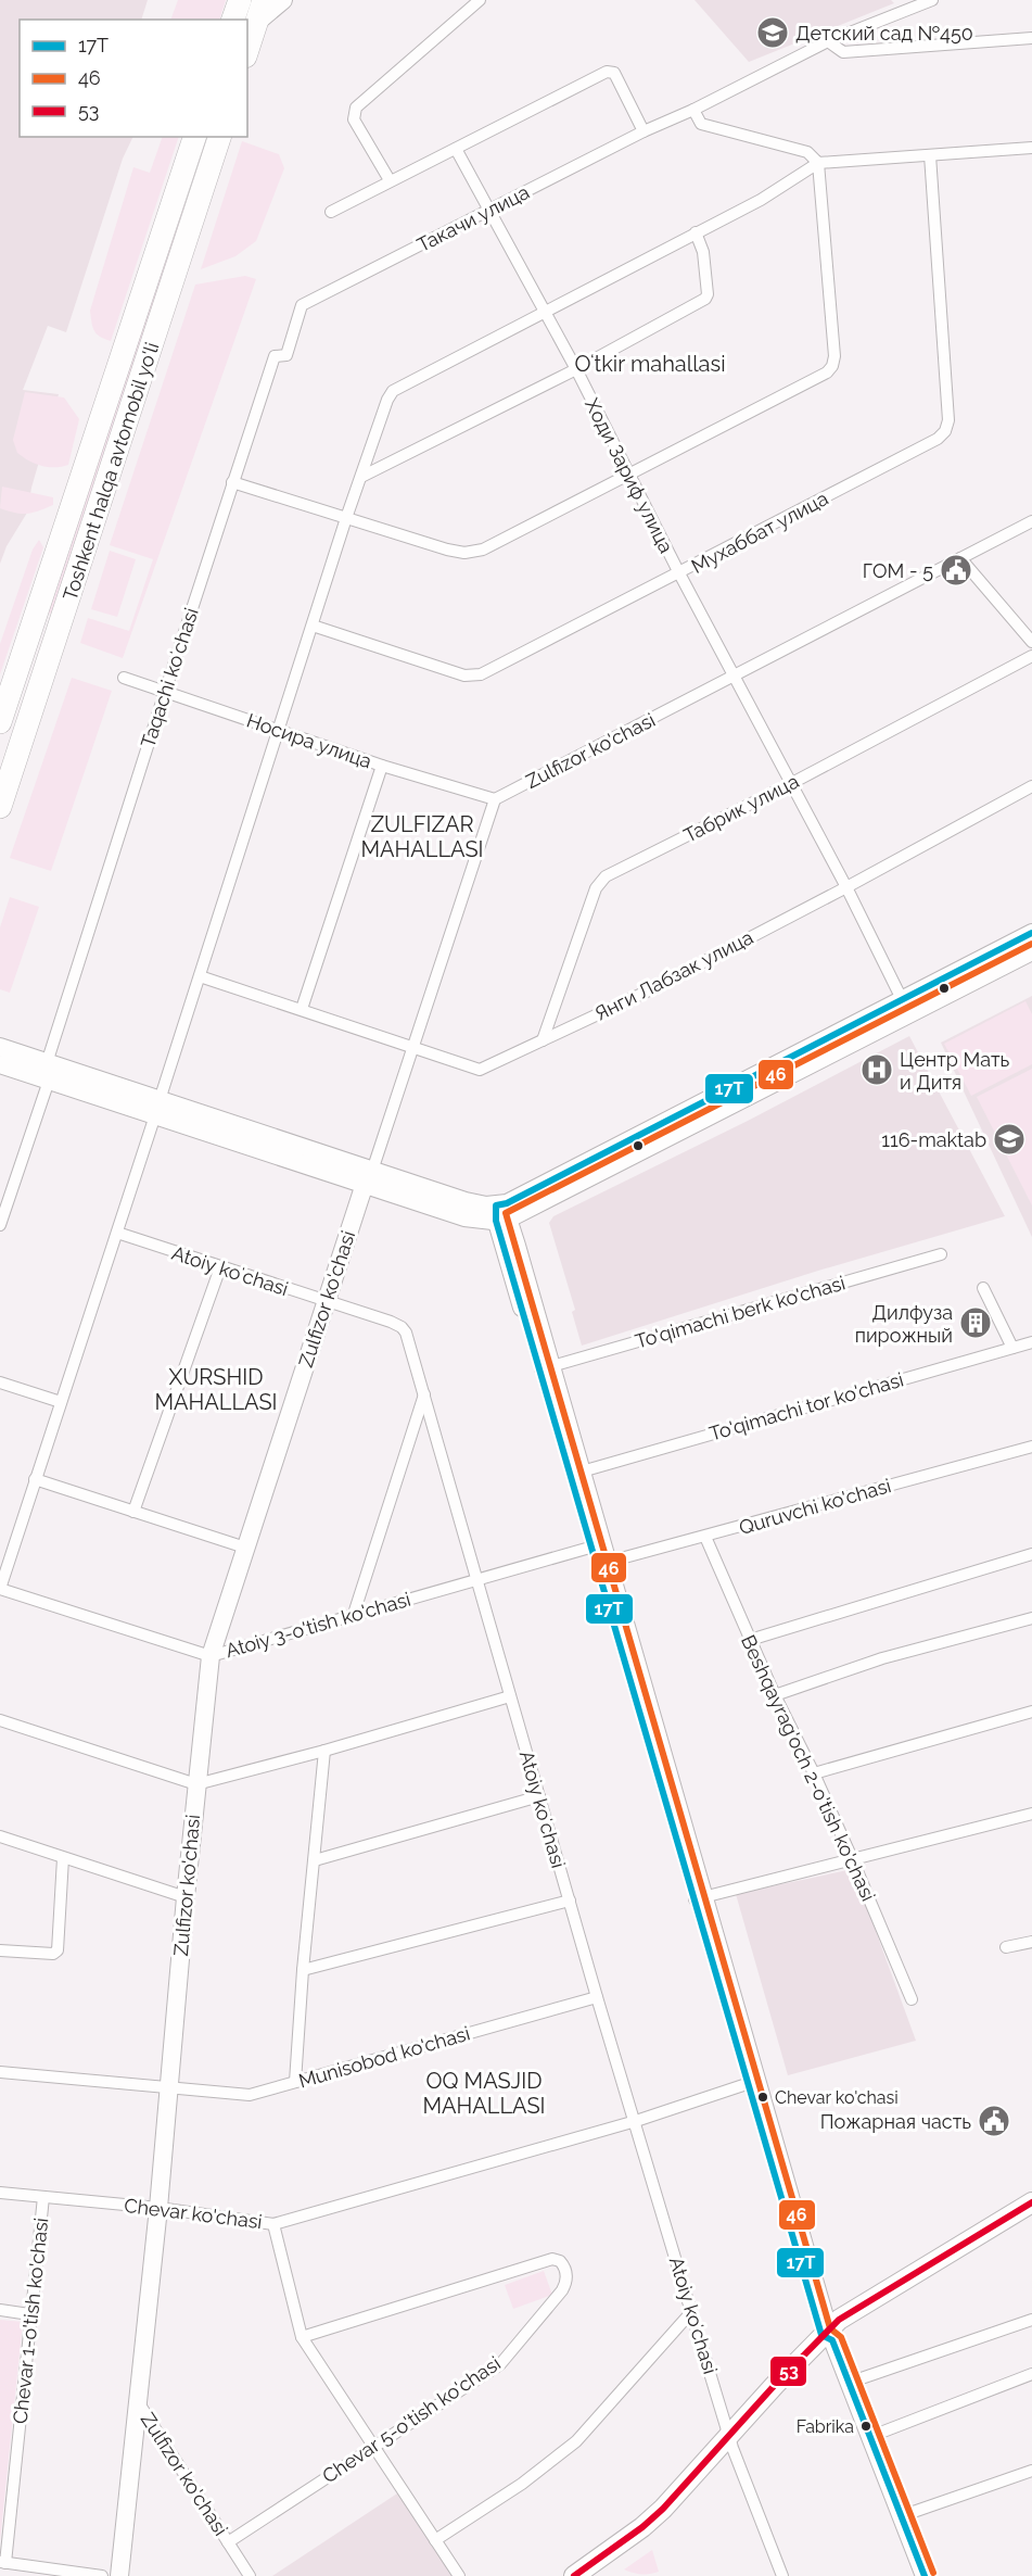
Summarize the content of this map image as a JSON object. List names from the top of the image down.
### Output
{
  "streets": {
    "highway": ["Toshkent halqa avtomobil yo'li"],
    "main road": ["Zulfizor ko'chasi"],
    "street": [
      "Такачи улица",
      "Ходи Зариф улица",
      "Мухаббат улица",
      "Taqachi koʻchasi",
      "Носира улица",
      "Табрик улица",
      "Янги Лабзак улица",
      "Atoiy koʻchasi",
      "To'qimachi berk ko'chasi",
      "To'qimachi tor ko'chasi",
      "Quruvchi ko'chasi",
      "Atoiy 3-o'tish ko'chasi",
      "Beshqayrag'och 2-o'tish ko'chasi",
      "Munisobod ko'chasi",
      "Chevar ko'chasi",
      "Chevar 1-o'tish ko'chasi",
      "Chevar 5-o'tish ko'chasi"
    ]
  },
  "crossings": [
    ["Такачи улица", "Ходи Зариф улица"],
    ["Такачи улица", "Taqachi koʻchasi"],
    ["Ходи Зариф улица", "Мухаббат улица"],
    ["Ходи Зариф улица", "Zulfizor ko'chasi"],
    ["Ходи Зариф улица", "Табрик улица"],
    ["Ходи Зариф улица", "Янги Лабзак улица"],
    ["Taqachi koʻchasi", "Носира улица"],
    ["Носира улица", "Zulfizor ko'chasi"],
    ["Zulfizor ko'chasi", "Янги Лабзак улица"],
    ["Zulfizor ko'chasi", "Atoiy koʻchasi"],
    ["Zulfizor ko'chasi", "Atoiy 3-o'tish ko'chasi"],
    ["Zulfizor ko'chasi", "Munisobod ko'chasi"],
    ["Zulfizor ko'chasi", "Chevar ko'chasi"],
    ["Zulfizor ko'chasi", "Chevar 5-o'tish ko'chasi"],
    ["Табрик улица", "Янги Лабзак улица"],
    ["Atoiy koʻchasi", "Atoiy 3-o'tish ko'chasi"],
    ["Atoiy koʻchasi", "Munisobod ko'chasi"],
    ["Atoiy koʻchasi", "Chevar ko'chasi"],
    ["Quruvchi ko'chasi", "Atoiy 3-o'tish ko'chasi"],
    ["Quruvchi ko'chasi", "Beshqayrag'och 2-o'tish ko'chasi"],
    ["Chevar ko'chasi", "Chevar 1-o'tish ko'chasi"]
  ],
  "districts": [
    "Oʻtkir mahallasi",
    "ZULFIZAR MAHALLASI",
    "XURSHID MAHALLASI",
    "OQ MASJID MAHALLASI"
  ],
  "places": {
    "school or university": ["Детский сад №450", "116-maktab"],
    "public building": ["ГОМ - 5", "Пожарная часть"],
    "hospital": ["Центр Мать и Дитя"],
    "building": ["Дилфуза пирожный"],
    "other": ["Chevar ko'chasi", "Fabrika"]
  },
  "lines": ["transit line 17T", "transit line 46", "transit line 53"],
  "legend": ["17T", "46", "53"]
}
